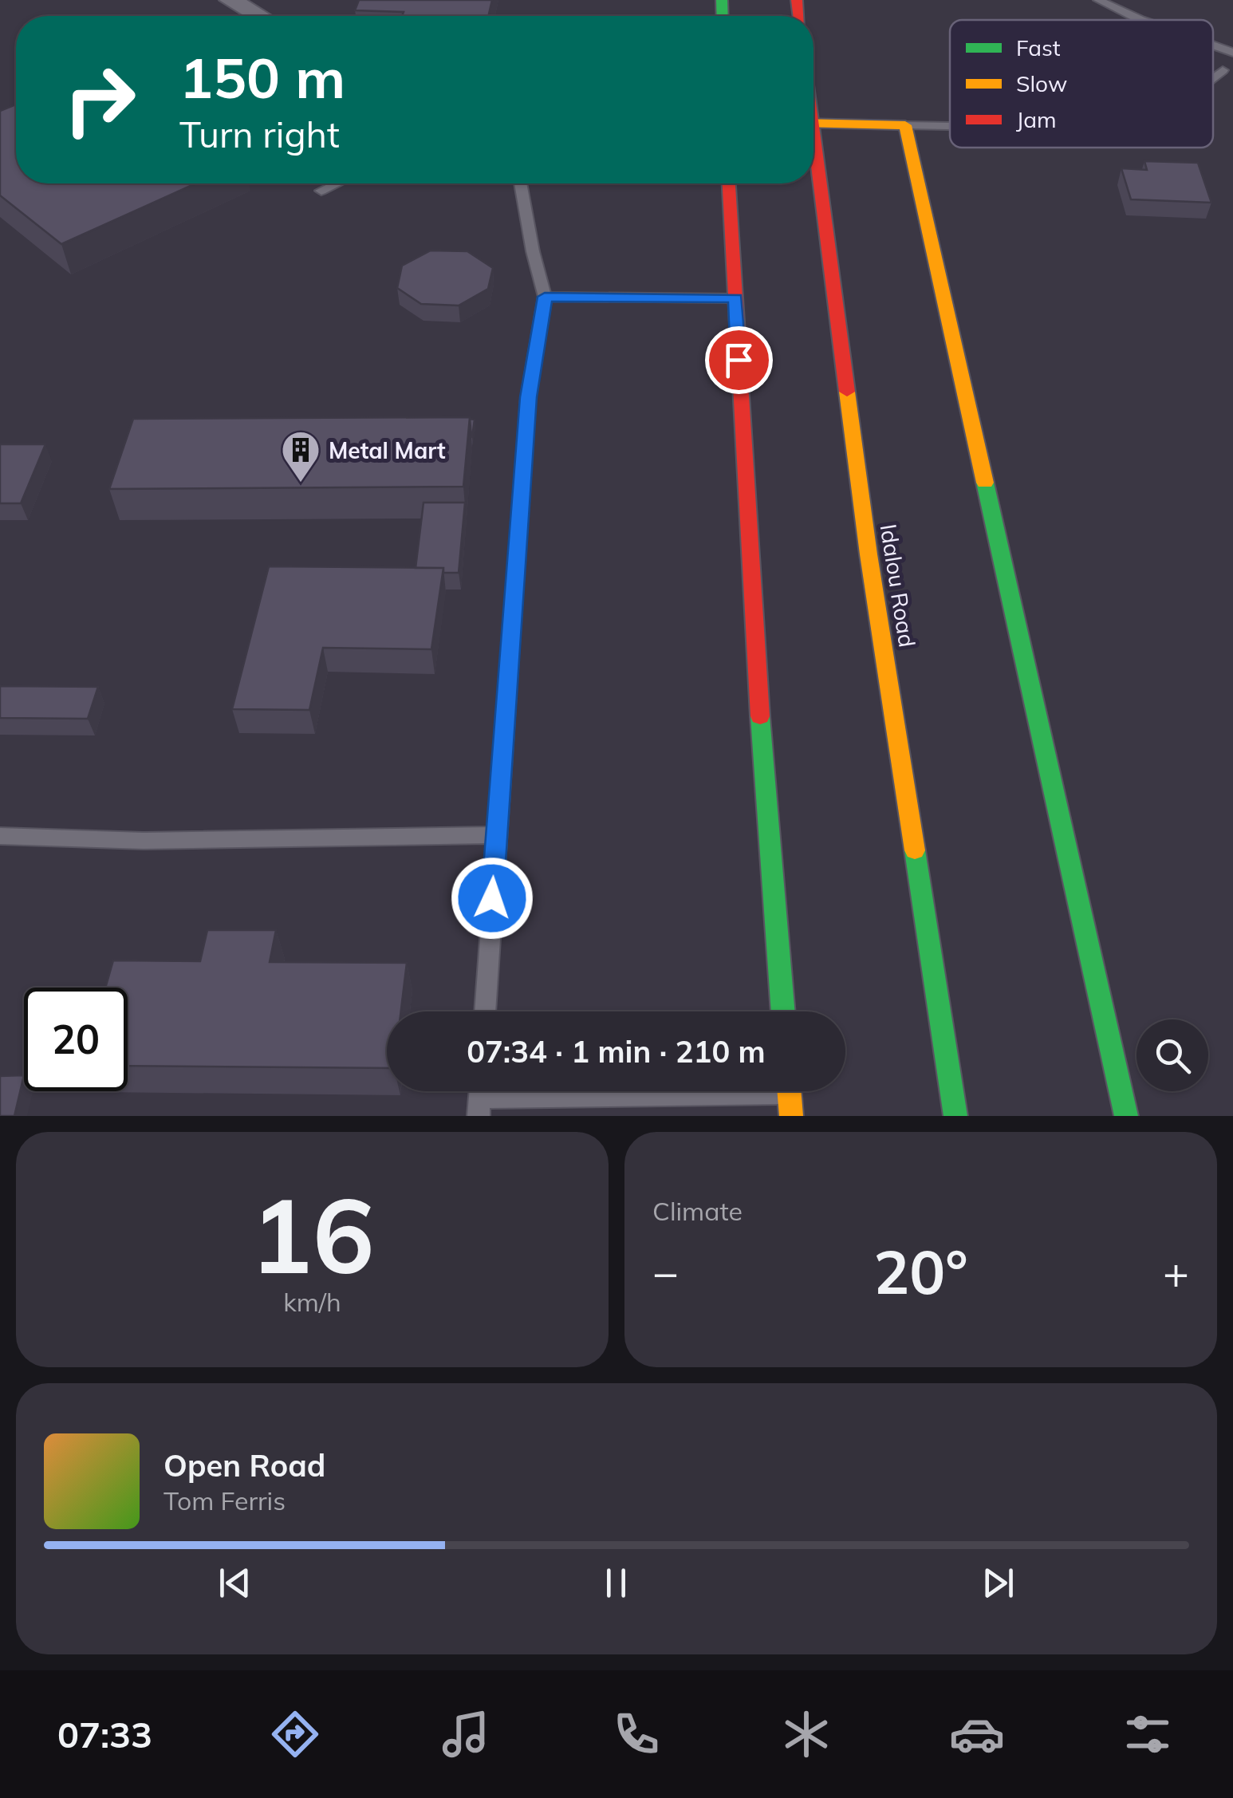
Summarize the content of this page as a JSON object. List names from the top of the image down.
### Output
{
  "streets": {
    "main road": ["Idalou Road"]
  },
  "places": {
    "building": ["Metal Mart"]
  },
  "legend": ["Fast", "Slow", "Jam"],
  "page": {
    "turn": ["150 m", "Turn right"],
    "limit": "20",
    "trip": "07:34 · 1 min · 210 m",
    "tile": [
      ["16", "km/h"],
      "Climate"
    ],
    "heat": ["−", "20°", "+"],
    "song": ["Open Road", "Tom Ferris"],
    "tabs": "07:33"
  }
}
